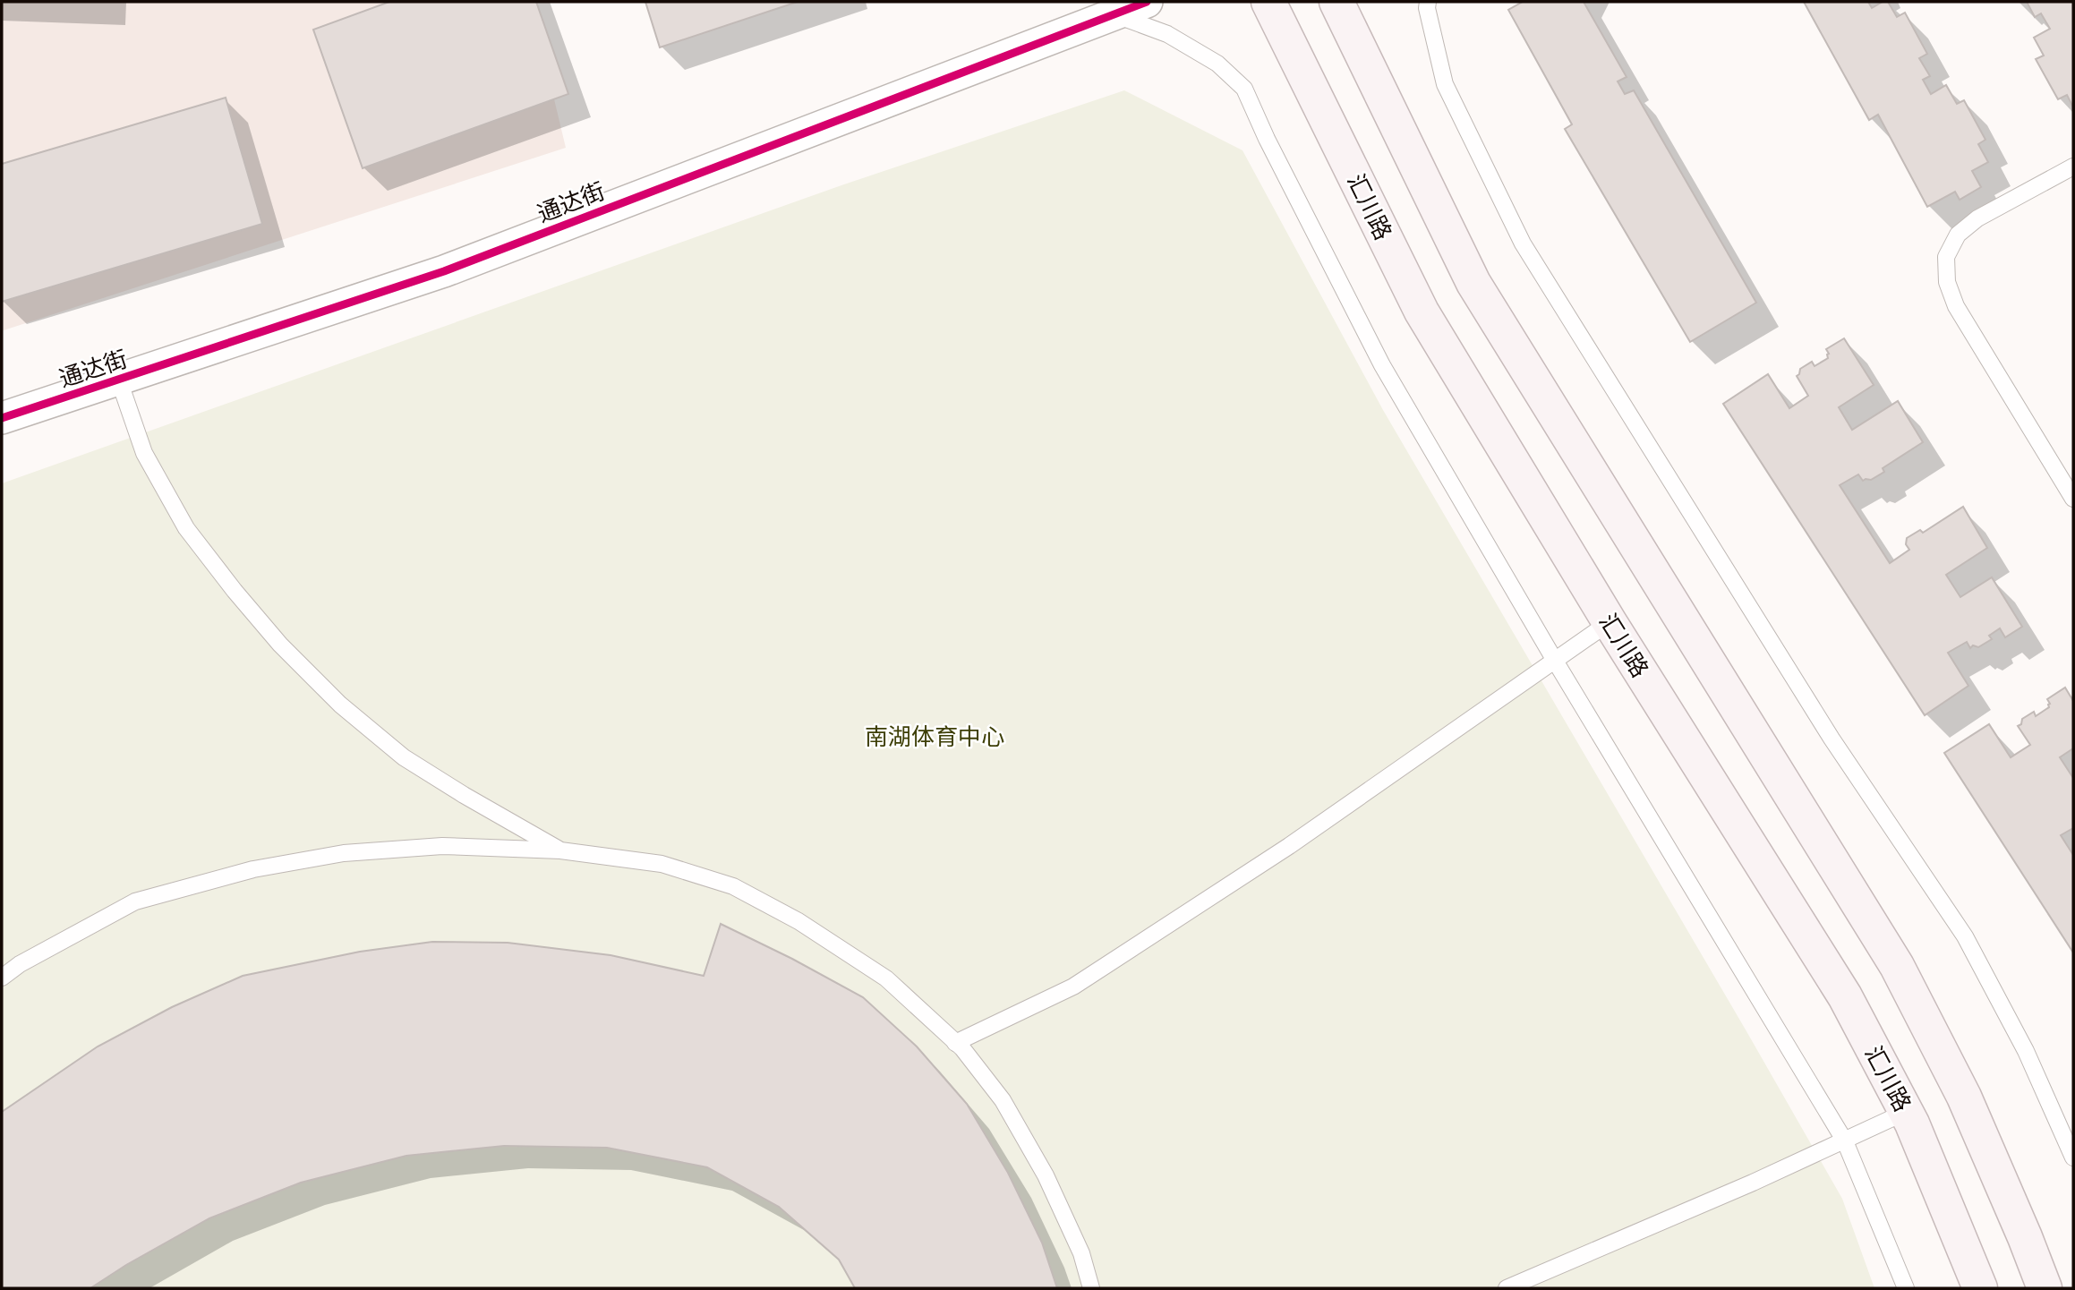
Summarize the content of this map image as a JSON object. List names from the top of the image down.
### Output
{
  "streets": {
    "main road": ["汇川路"],
    "street": ["通达街"]
  },
  "parks": ["南湖体育中心"]
}
